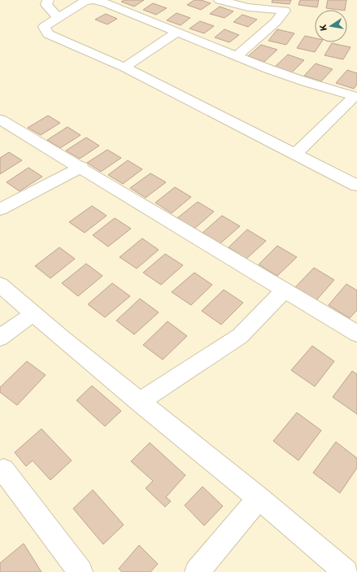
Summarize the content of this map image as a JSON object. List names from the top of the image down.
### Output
{
  "north": "left"
}
